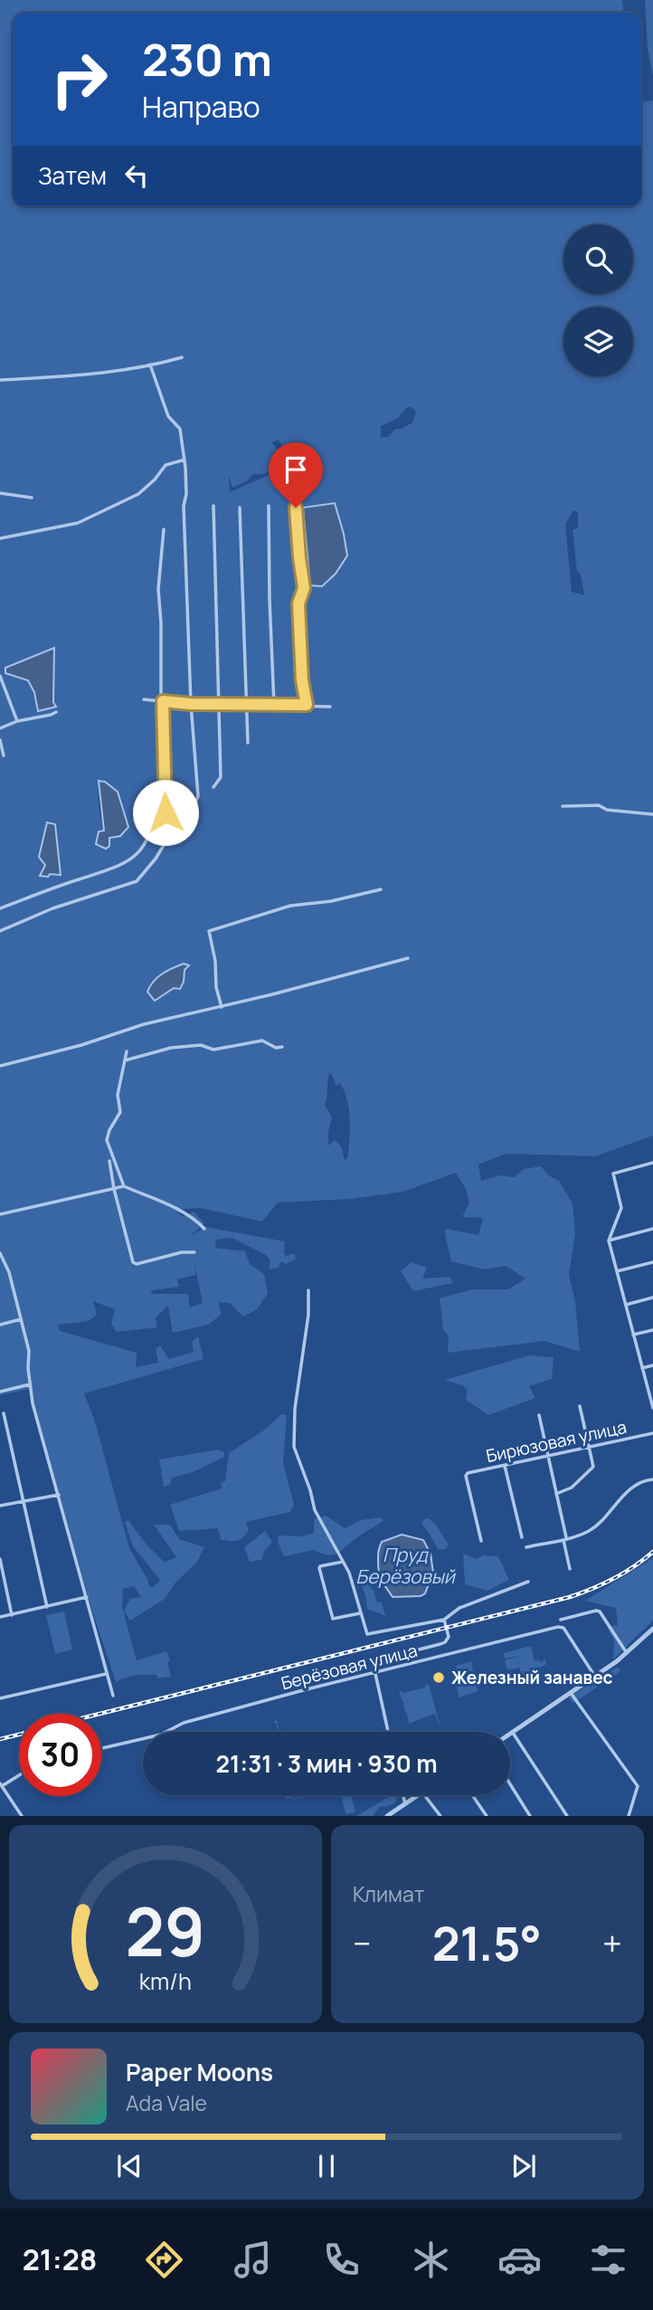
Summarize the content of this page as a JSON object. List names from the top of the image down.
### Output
{
  "streets": {
    "street": ["Бирюзовая улица", "Берёзовая улица"]
  },
  "water": ["Пруд Берёзовый"],
  "places": ["Железный занавес"],
  "page": {
    "turn": ["230 m", "Направо"],
    "then": "Затем",
    "limit": "30",
    "trip": "21:31 · 3 мин · 930 m",
    "tile": "Климат",
    "heat": ["−", "21.5°", "+"],
    "song": ["Paper Moons", "Ada Vale"],
    "tabs": "21:28",
    "gauge": ["29", "km/h"]
  }
}
